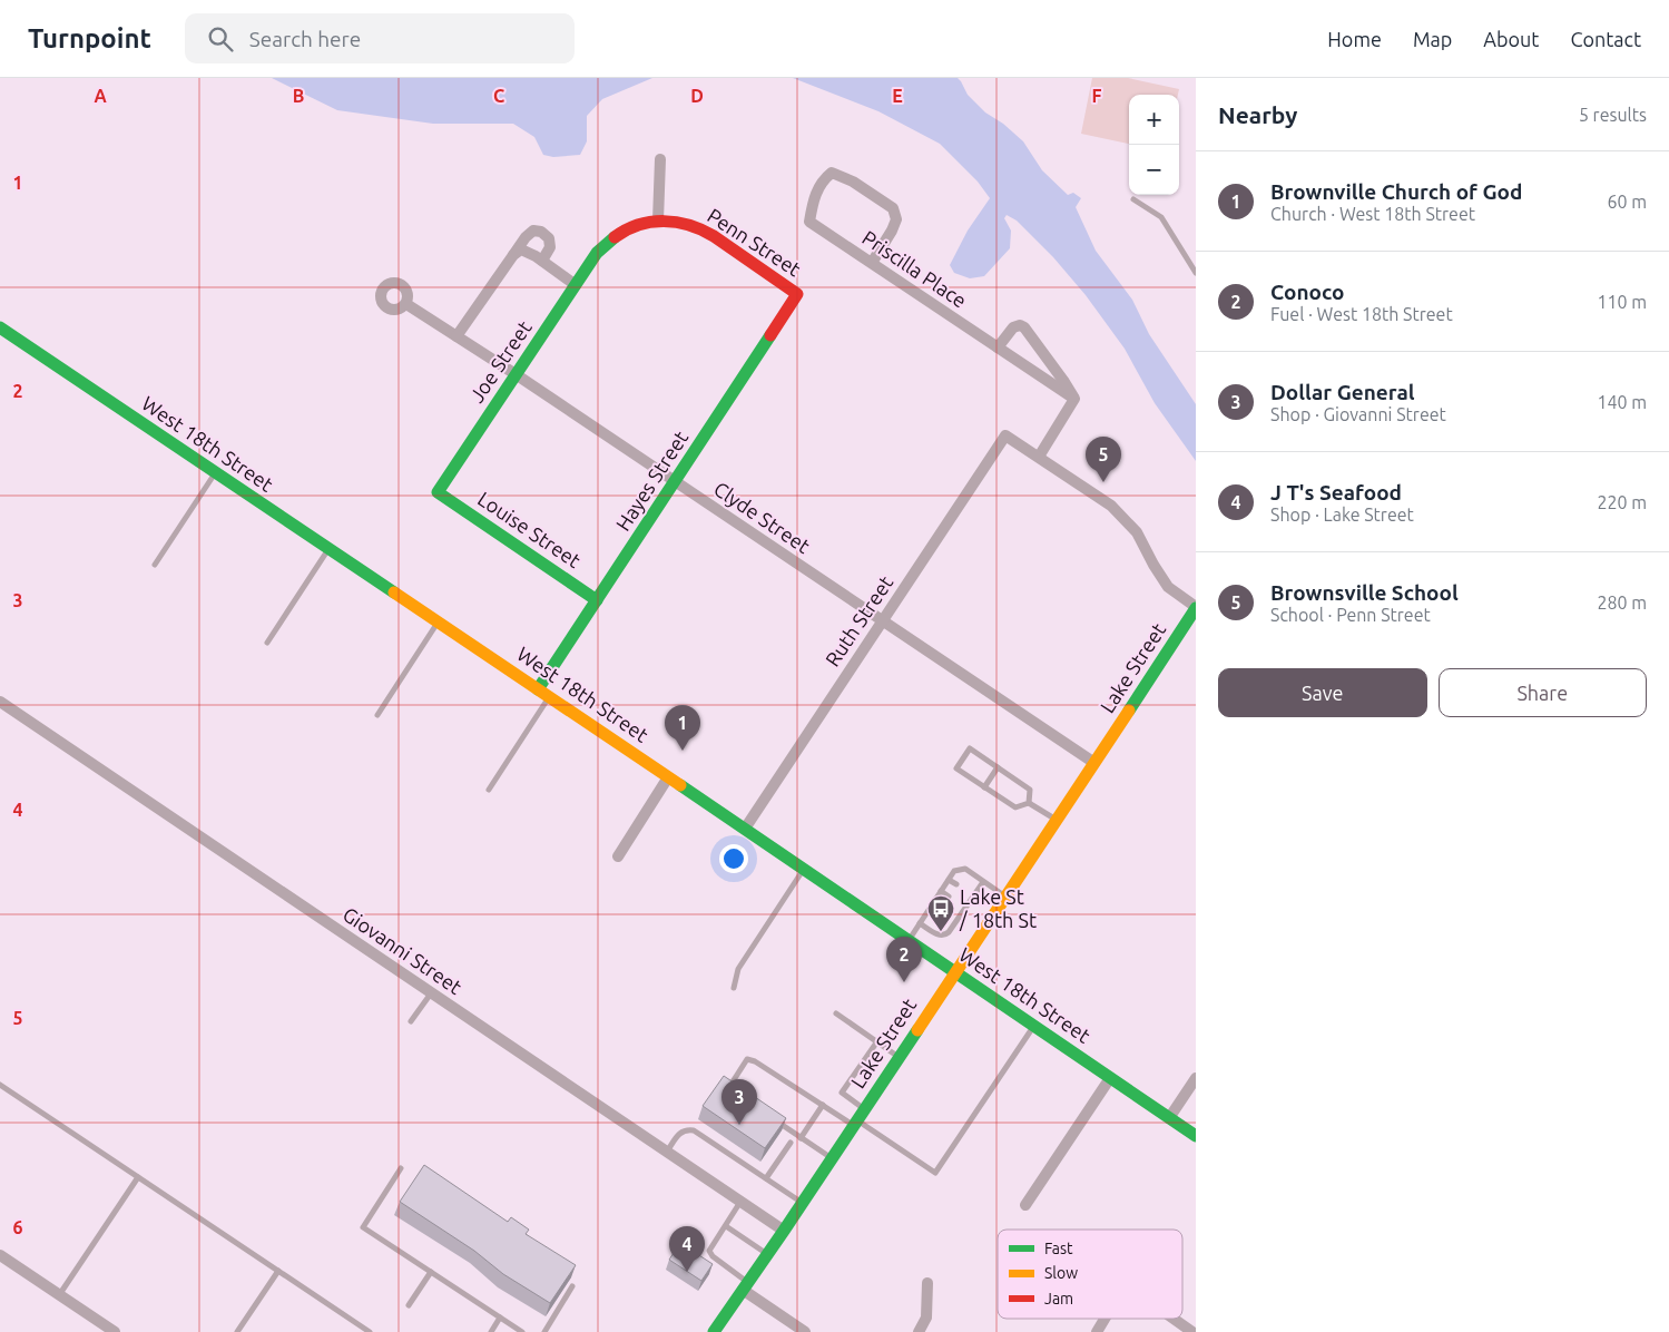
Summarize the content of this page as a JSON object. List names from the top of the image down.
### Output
{
  "streets": {
    "street": [
      "Penn Street",
      "Priscilla Place",
      "Joe Street",
      "West 18th Street",
      "Hayes Street",
      "Clyde Street",
      "Louise Street",
      "Ruth Street",
      "Lake Street",
      "Giovanni Street"
    ]
  },
  "crossings": [
    ["Penn Street", "Joe Street"],
    ["Penn Street", "Hayes Street"],
    ["Joe Street", "Clyde Street"],
    ["Joe Street", "Louise Street"],
    ["West 18th Street", "Hayes Street"],
    ["West 18th Street", "Ruth Street"],
    ["West 18th Street", "Lake Street"],
    ["Hayes Street", "Clyde Street"],
    ["Hayes Street", "Louise Street"],
    ["Clyde Street", "Ruth Street"],
    ["Clyde Street", "Lake Street"],
    ["Lake Street", "Giovanni Street"]
  ],
  "places": {
    "bus stop": ["Lake St / 18th St"]
  },
  "legend": ["Fast", "Slow", "Jam"],
  "page": {
    "header": "Turnpoint",
    "search": "Search here",
    "nav": [
      "Home",
      "Map",
      "About",
      "Contact"
    ],
    "heading": ["Nearby", "5 results"],
    "map_buttons": ["+", "−"],
    "list": [
      {
        "mark": "1",
        "name": "Brownville Church of God",
        "note": "Church · West 18th Street",
        "value": "60 m"
      },
      {
        "mark": "2",
        "name": "Conoco",
        "note": "Fuel · West 18th Street",
        "value": "110 m"
      },
      {
        "mark": "3",
        "name": "Dollar General",
        "note": "Shop · Giovanni Street",
        "value": "140 m"
      },
      {
        "mark": "4",
        "name": "J T's Seafood",
        "note": "Shop · Lake Street",
        "value": "220 m"
      },
      {
        "mark": "5",
        "name": "Brownsville School",
        "note": "School · Penn Street",
        "value": "280 m"
      }
    ],
    "pins": [
      "5",
      "1",
      "2",
      "3",
      "4"
    ],
    "buttons": ["Save", "Share"]
  },
  "grid": {
    "columns": [
      "A",
      "B",
      "C",
      "D",
      "E",
      "F"
    ],
    "rows": [
      "1",
      "2",
      "3",
      "4",
      "5",
      "6"
    ]
  }
}
